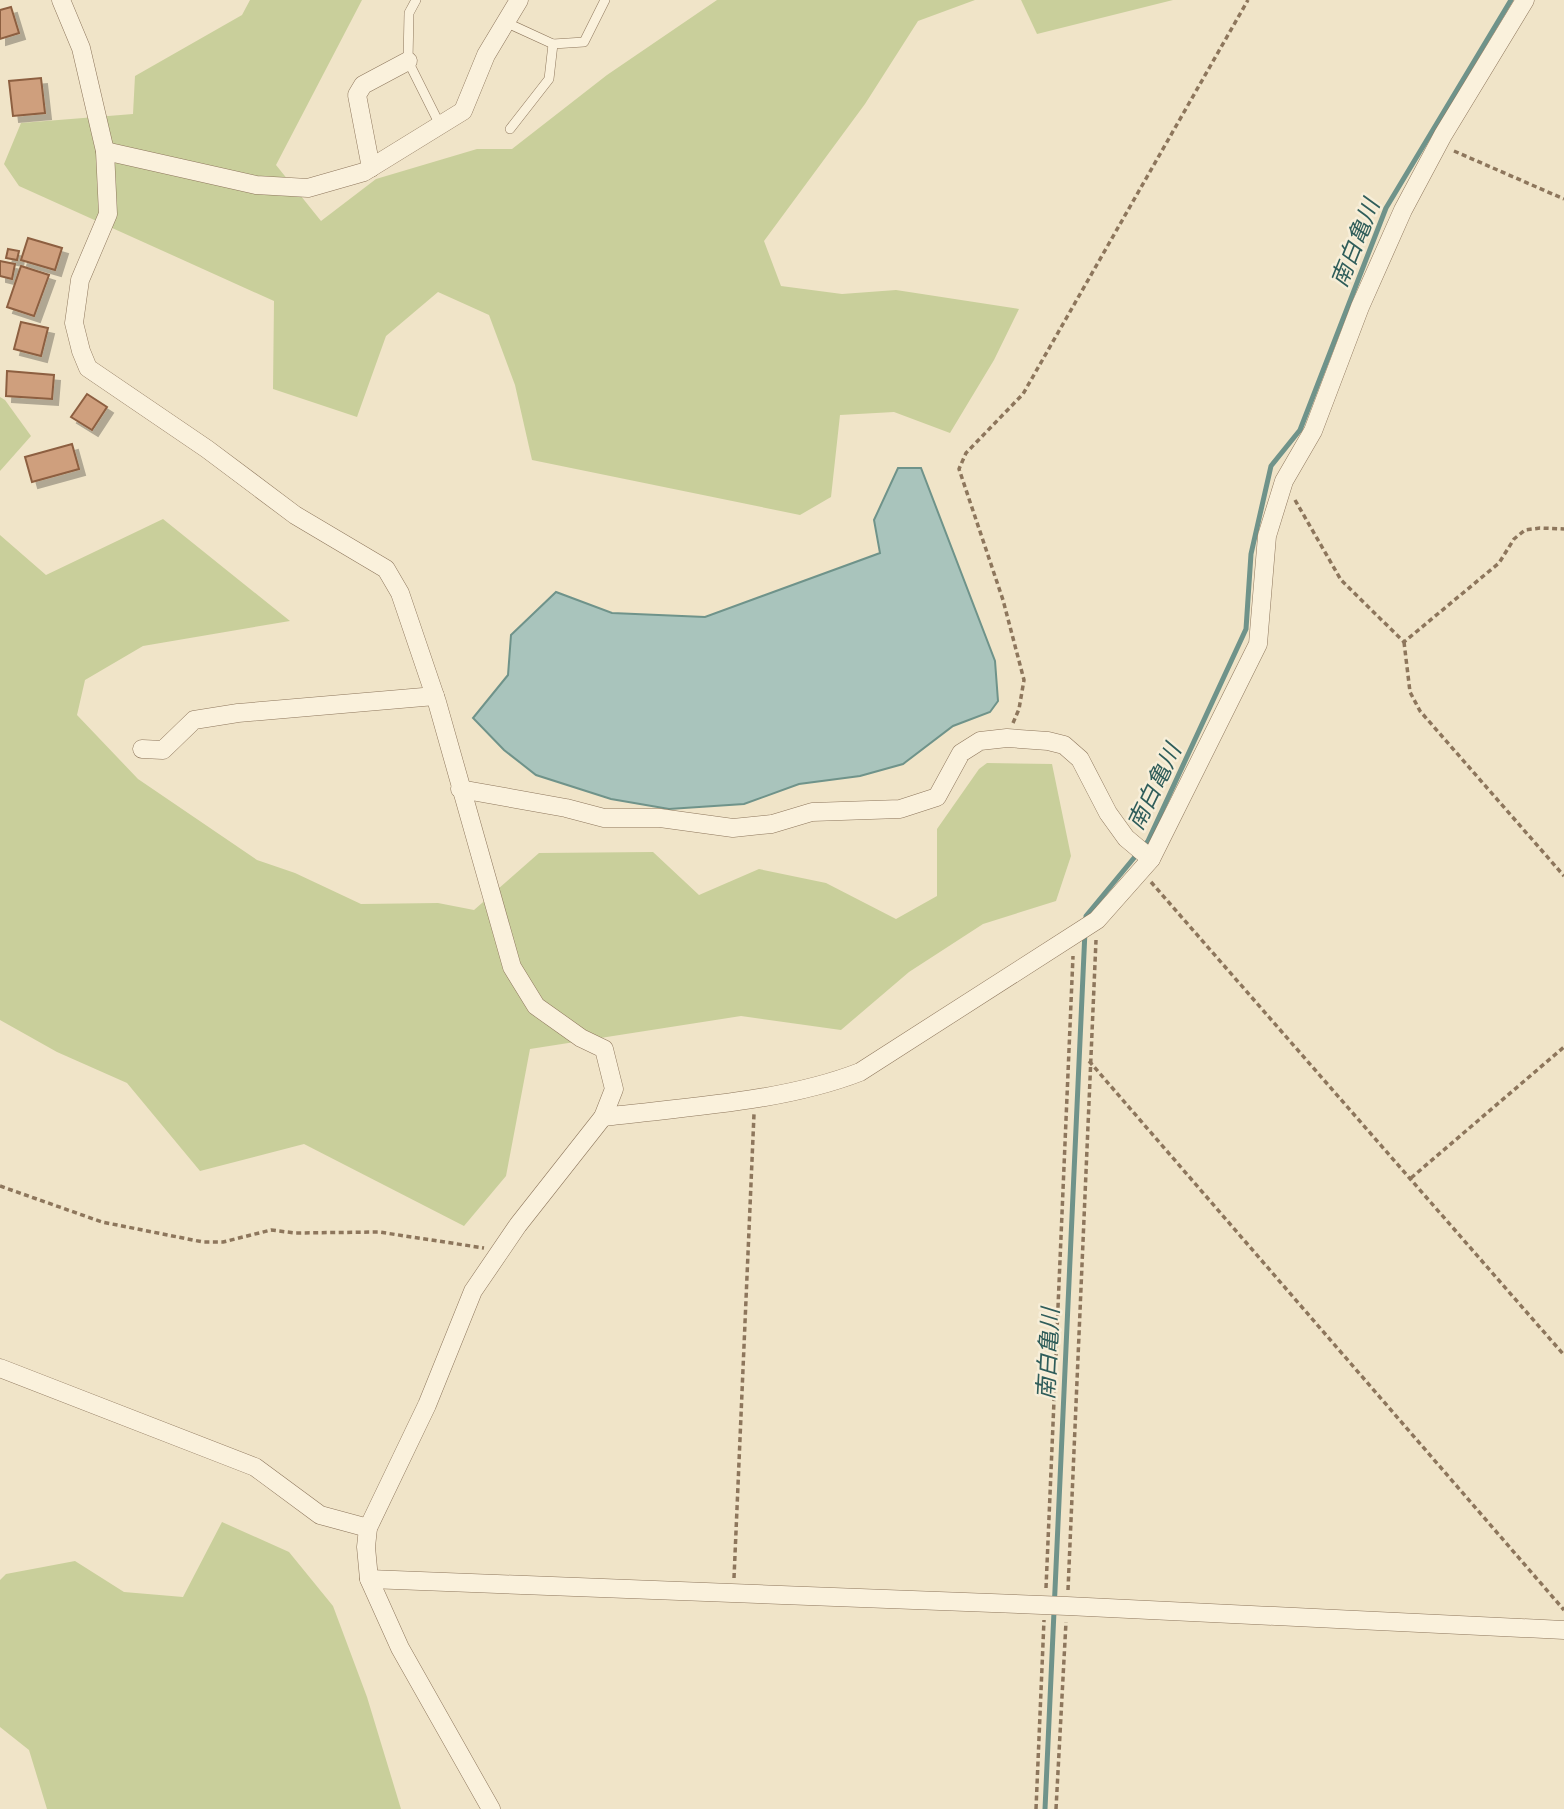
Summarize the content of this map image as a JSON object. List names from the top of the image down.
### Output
{
  "water": ["南白亀川"]
}
